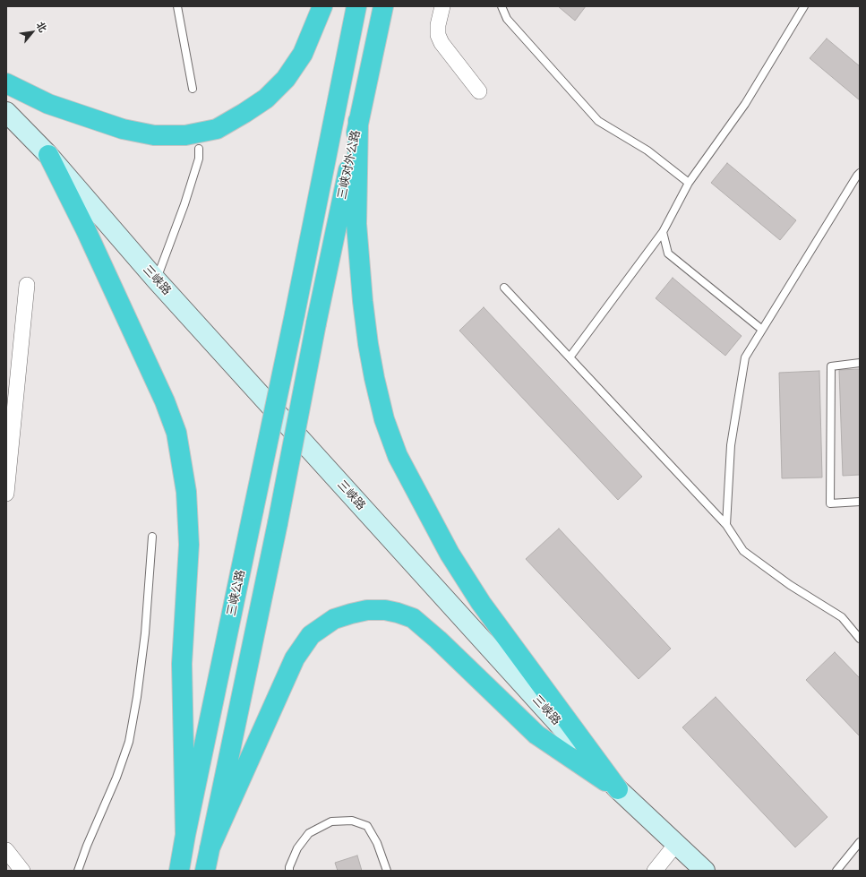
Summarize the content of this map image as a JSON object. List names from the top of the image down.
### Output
{
  "streets": {
    "highway": ["三峡对外公路", "三峡公路"],
    "main road": ["三峡路"]
  },
  "crossings": [
    ["三峡对外公路", "三峡公路"]
  ],
  "north": "top right"
}
